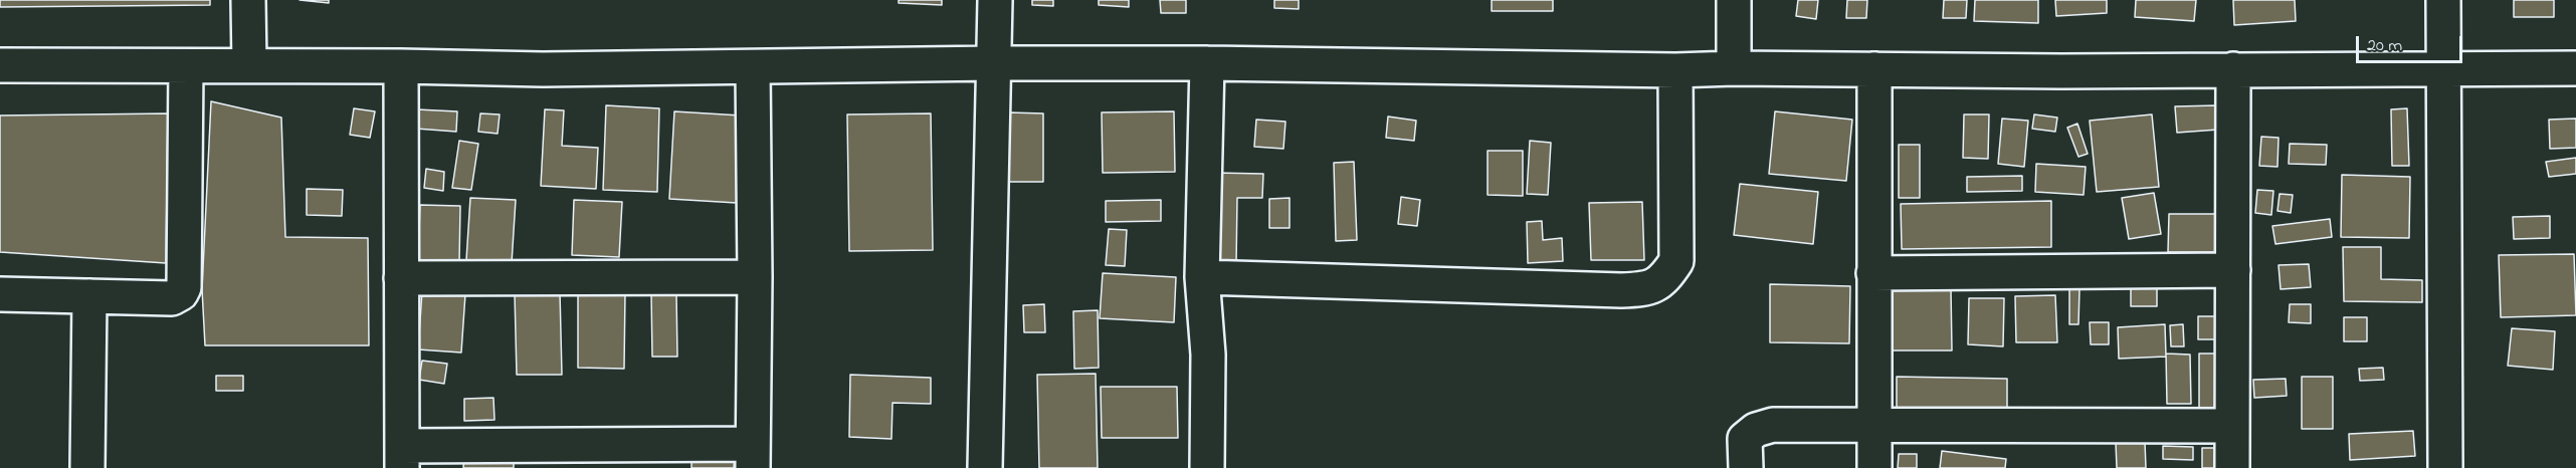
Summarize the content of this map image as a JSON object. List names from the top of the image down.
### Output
{
  "scale_bar": "20 m"
}
